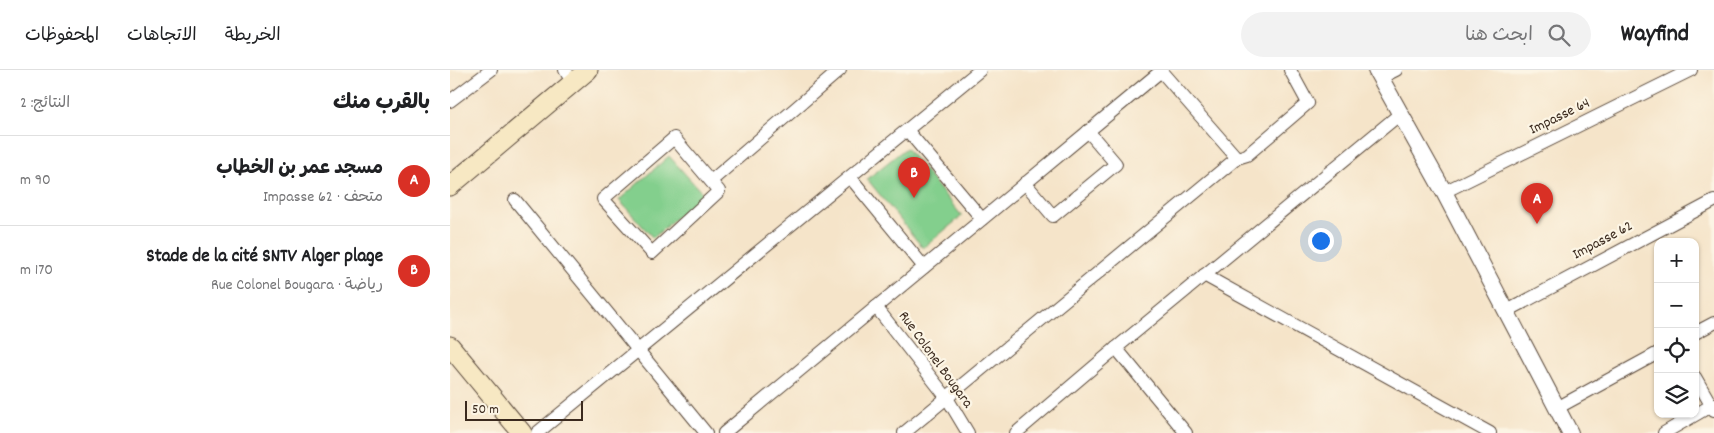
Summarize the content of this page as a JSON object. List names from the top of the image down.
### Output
{
  "streets": {
    "street": ["Impasse 64", "Impasse 62", "Rue Colonel Bougara"]
  },
  "scale_bar": "50 m",
  "page": {
    "header": "Wayfind",
    "search": "ابحث هنا",
    "nav": ["الخريطة", "الاتجاهات", "المحفوظات"],
    "heading": ["بالقرب منك", "النتائج: 2"],
    "list": [
      {
        "mark": "A",
        "name": "مسجد عمر بن الخطاب",
        "note": "متحف · Impasse 62",
        "value": "90 m"
      },
      {
        "mark": "B",
        "name": "Stade de la cité SNTV Alger plage",
        "note": "رياضة · Rue Colonel Bougara",
        "value": "170 m"
      }
    ],
    "pins": ["B", "A"],
    "map_buttons": ["+", "−"],
    "scale": "50 m"
  }
}
